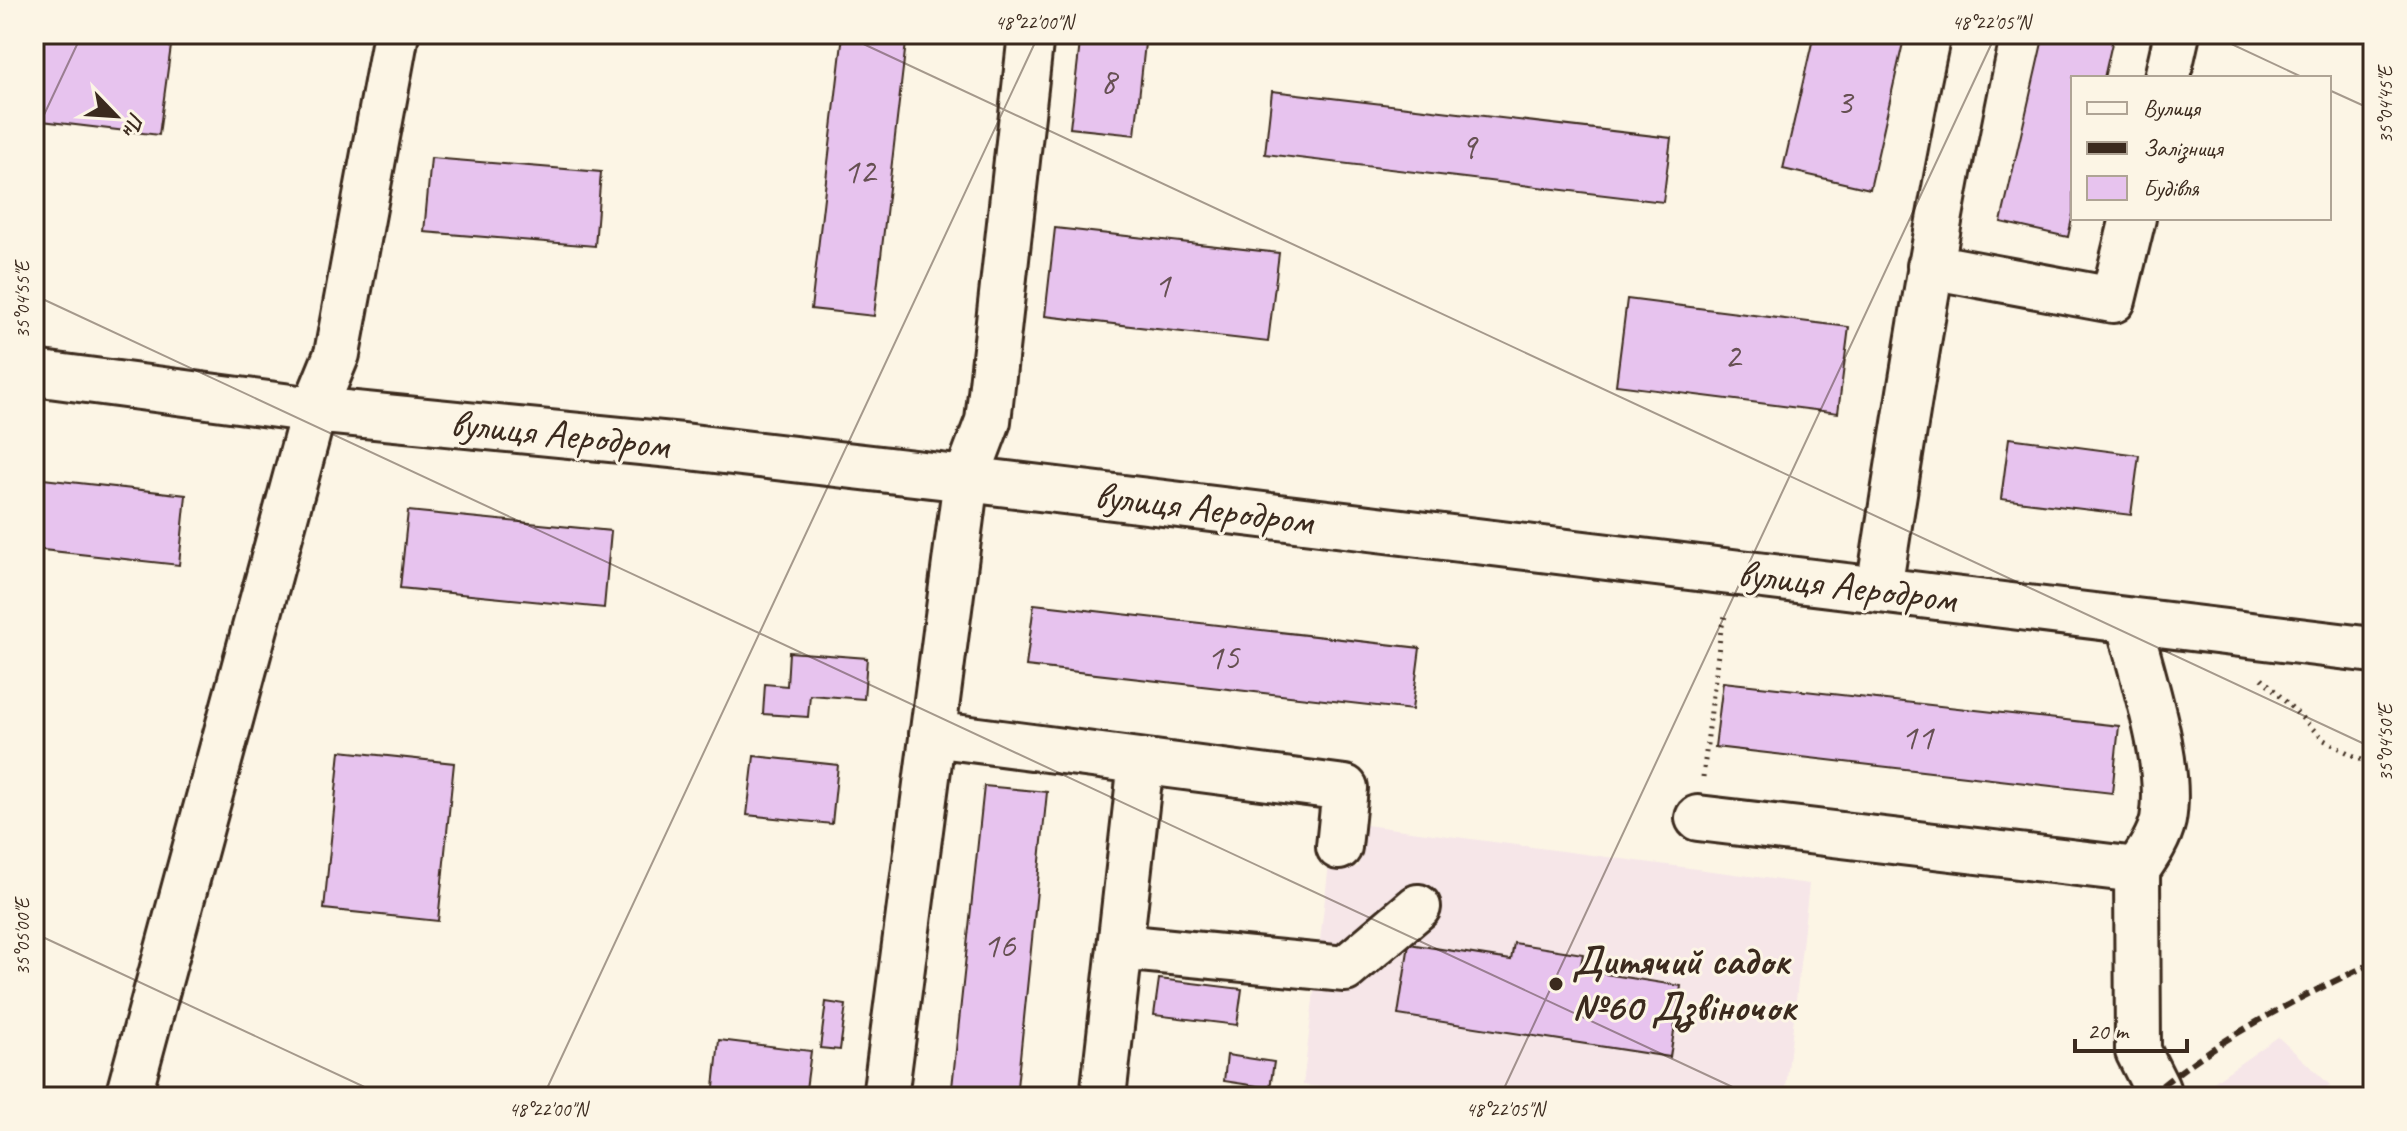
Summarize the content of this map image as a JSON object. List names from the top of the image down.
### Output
{
  "streets": {
    "street": ["вулиця Аеродром"]
  },
  "places": ["Дитячий садок №60 Дзвіночок"],
  "house_numbers": [
    "8",
    "3",
    "9",
    "12",
    "1",
    "2",
    "15",
    "11",
    "16"
  ],
  "legend": ["Вулиця", "Залізниця", "Будівля"],
  "scale_bar": "20 m",
  "north": "bottom right",
  "coordinates": [
    "48°22'00\"N",
    "48°22'05\"N",
    "35°04'45\"E",
    "35°04'55\"E",
    "35°04'50\"E",
    "35°05'00\"E"
  ]
}
